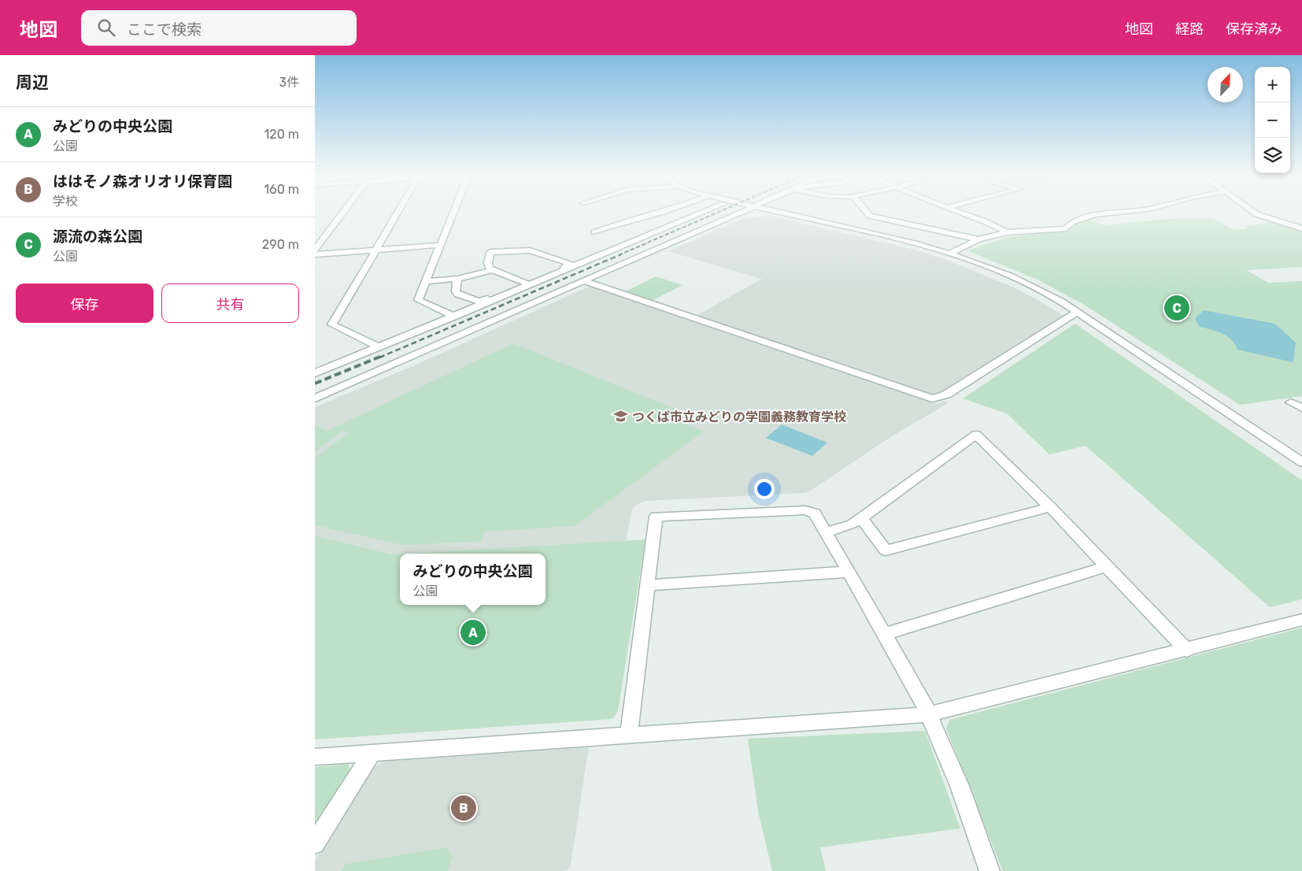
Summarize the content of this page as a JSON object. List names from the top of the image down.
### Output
{
  "places": {
    "school or university": ["つくば市立みどりの学園義務教育学校"]
  },
  "north": "top right",
  "page": {
    "header": "地図",
    "search": "ここで検索",
    "nav": ["地図", "経路", "保存済み"],
    "heading": ["周辺", "3件"],
    "map_buttons": ["+", "−"],
    "list": [
      {
        "mark": "A",
        "name": "みどりの中央公園",
        "note": "公園",
        "value": "120 m"
      },
      {
        "mark": "B",
        "name": "ははそノ森オリオリ保育園",
        "note": "学校",
        "value": "160 m"
      },
      {
        "mark": "C",
        "name": "源流の森公園",
        "note": "公園",
        "value": "290 m"
      }
    ],
    "buttons": ["保存", "共有"],
    "pins": ["C", "A", "B"],
    "popup": ["みどりの中央公園", "公園"]
  }
}
